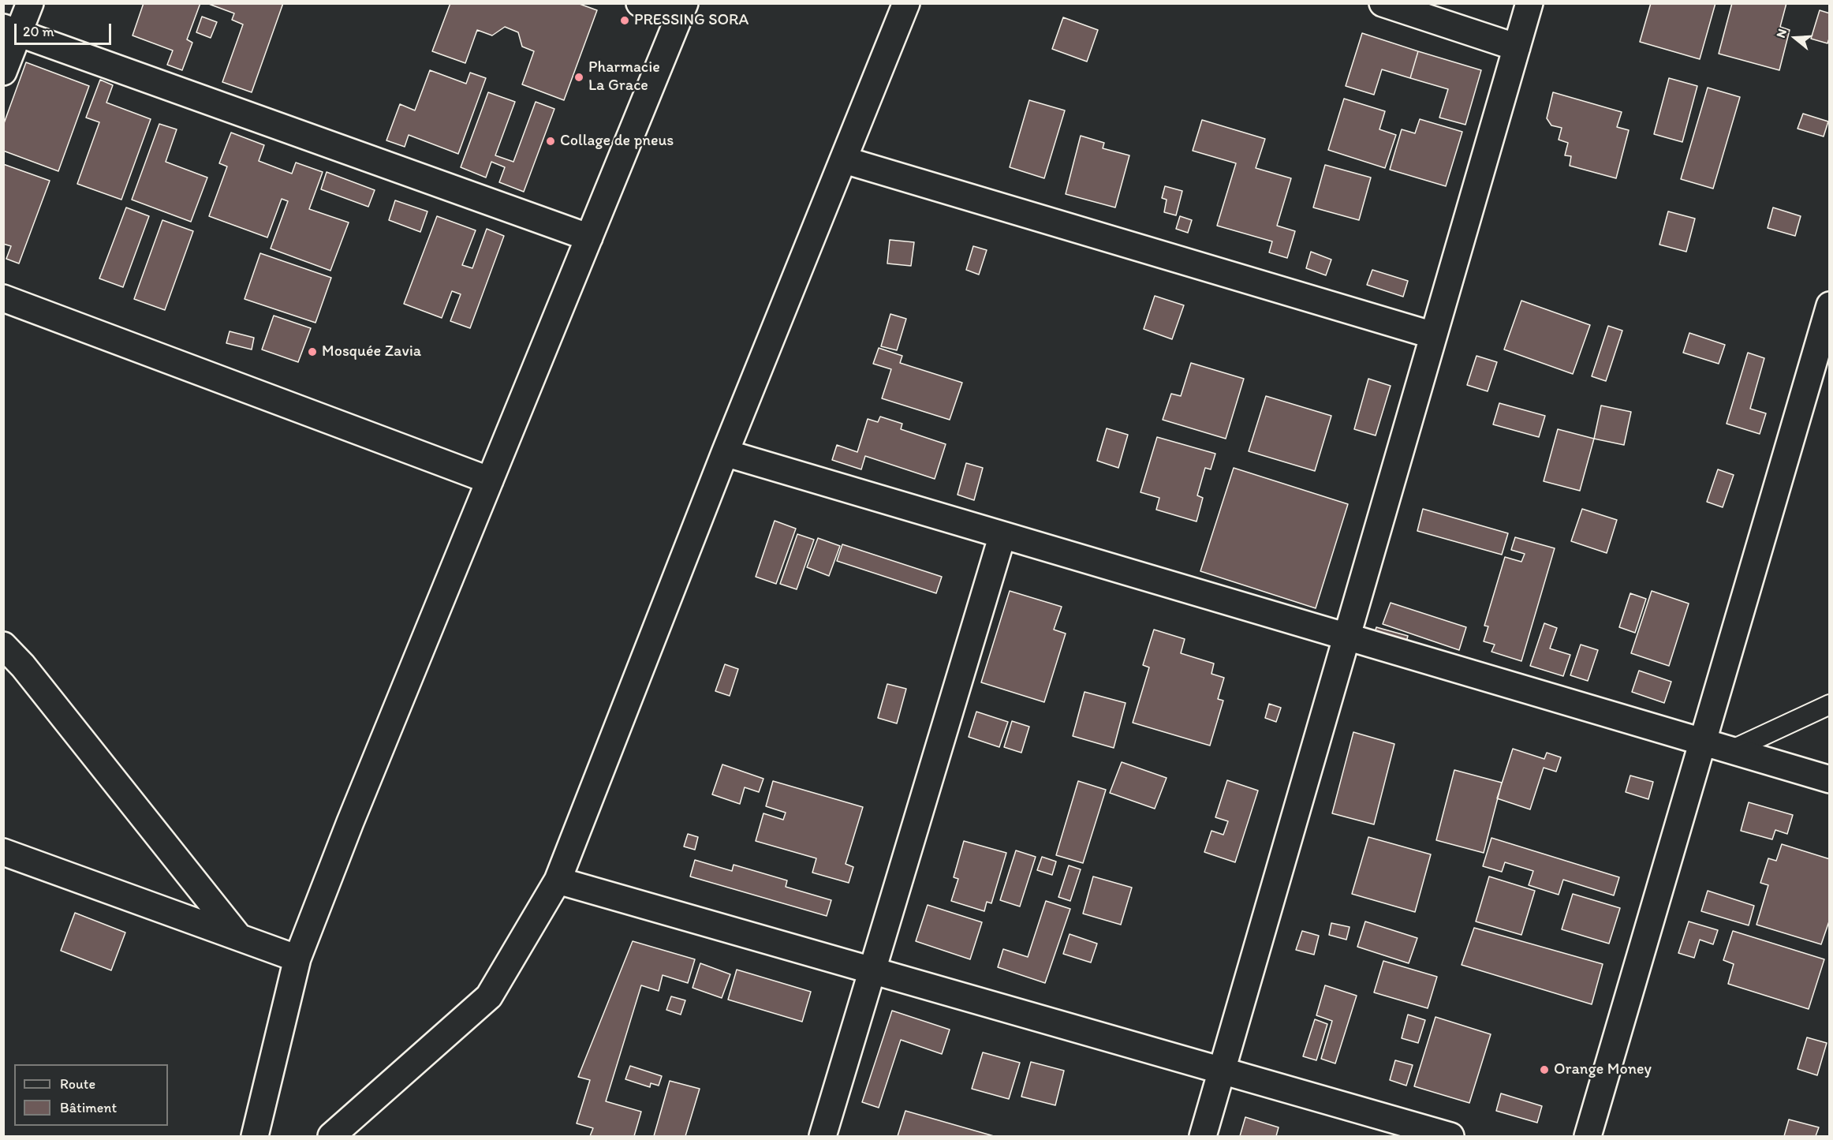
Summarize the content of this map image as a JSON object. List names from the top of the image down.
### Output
{
  "places": [
    "PRESSING SORA",
    "Pharmacie La Grace",
    "Collage de pneus",
    "Mosquée Zavia",
    "Orange Money"
  ],
  "legend": ["Route", "Bâtiment"],
  "scale_bar": "20 m",
  "north": "left"
}
